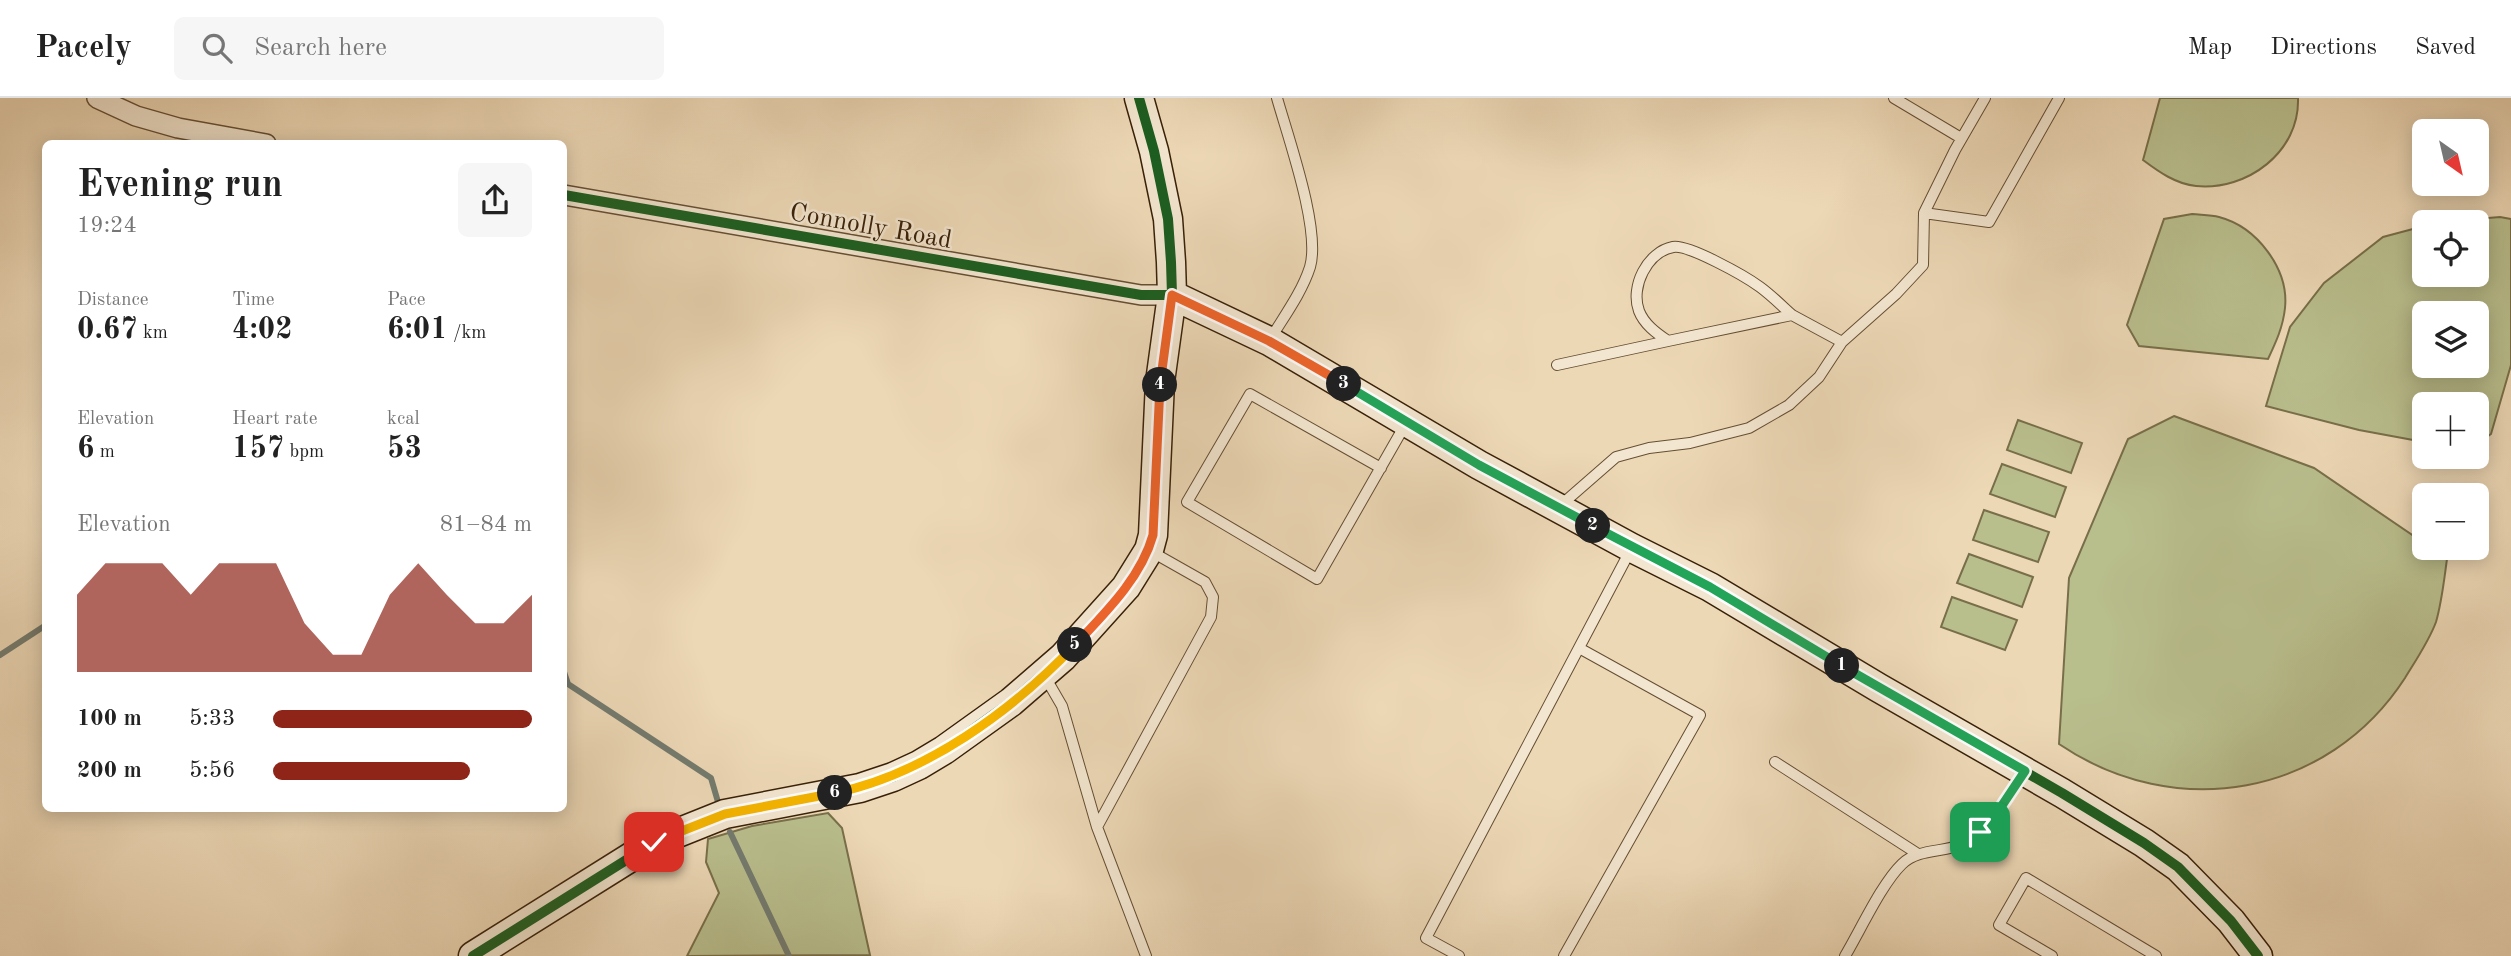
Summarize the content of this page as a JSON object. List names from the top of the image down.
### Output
{
  "streets": {
    "street": ["Connolly Road"]
  },
  "north": "bottom right",
  "page": {
    "header": "Pacely",
    "search": "Search here",
    "nav": ["Map", "Directions", "Saved"],
    "map_buttons": ["+", "−"],
    "heading": ["Evening run", "19:24"],
    "stats": [
      ["Distance", "0.67 km"],
      ["Time", "4:02"],
      ["Pace", "6:01 /km"],
      ["Elevation", "6 m"],
      ["Heart rate", "157 bpm"],
      ["kcal", "53"]
    ],
    "pins": [
      "3",
      "4",
      "2",
      "5",
      "1",
      "6"
    ],
    "chart": ["Elevation", "81–84 m"],
    "list": [
      {
        "name": "100 m",
        "note": "5:33"
      },
      {
        "name": "200 m",
        "note": "5:56"
      }
    ]
  }
}
